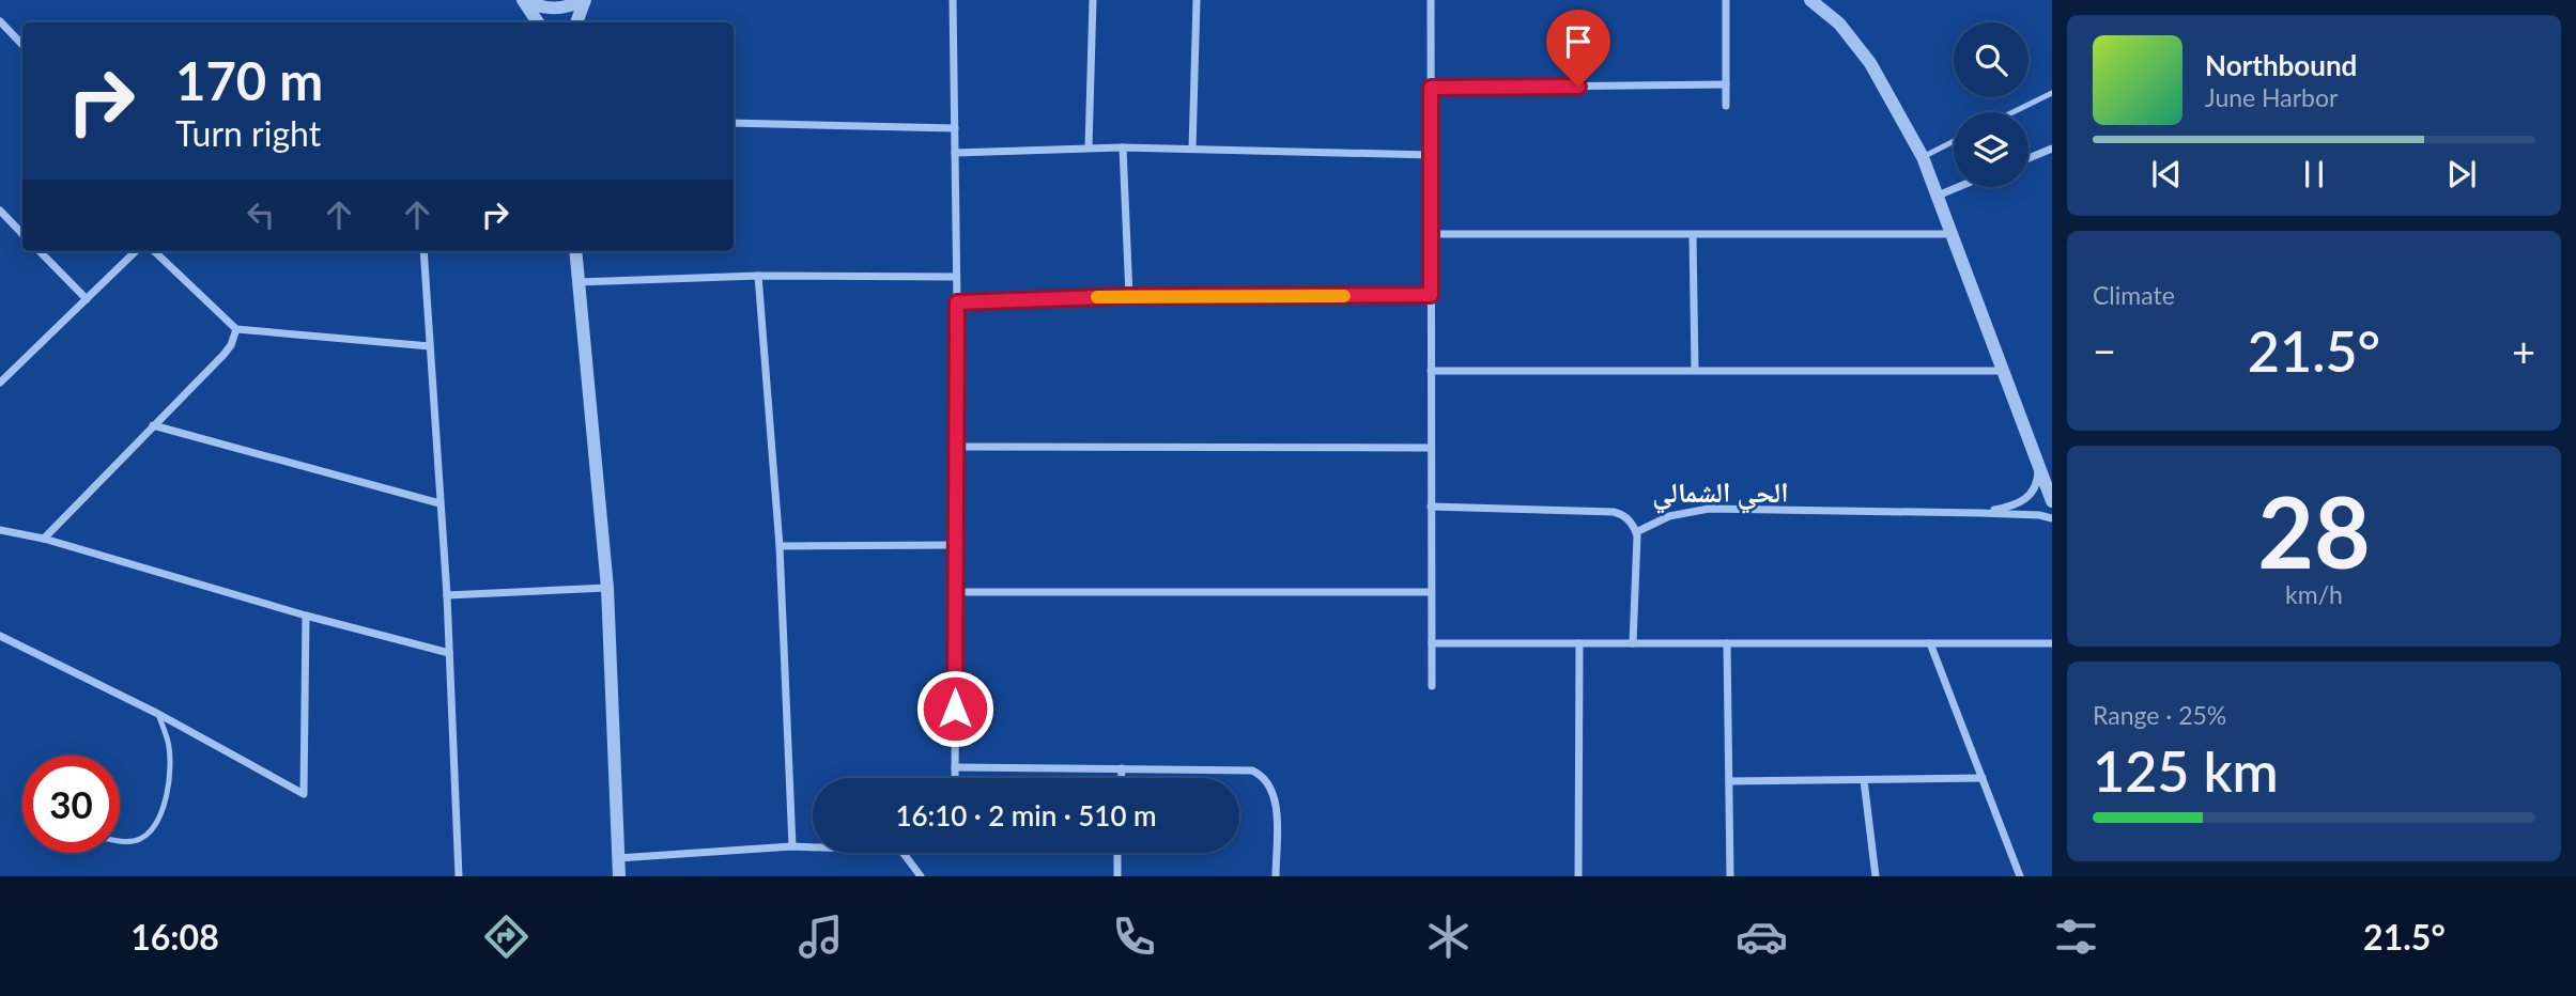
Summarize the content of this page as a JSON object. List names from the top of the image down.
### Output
{
  "districts": ["الحي الشمالي"],
  "page": {
    "turn": ["170 m", "Turn right"],
    "song": ["Northbound", "June Harbor"],
    "tile": [
      "Climate",
      ["28", "km/h"],
      ["Range · 25%", "125 km"]
    ],
    "heat": ["−", "21.5°", "+"],
    "limit": "30",
    "trip": "16:10 · 2 min · 510 m",
    "tabs": ["16:08", "21.5°"]
  }
}
